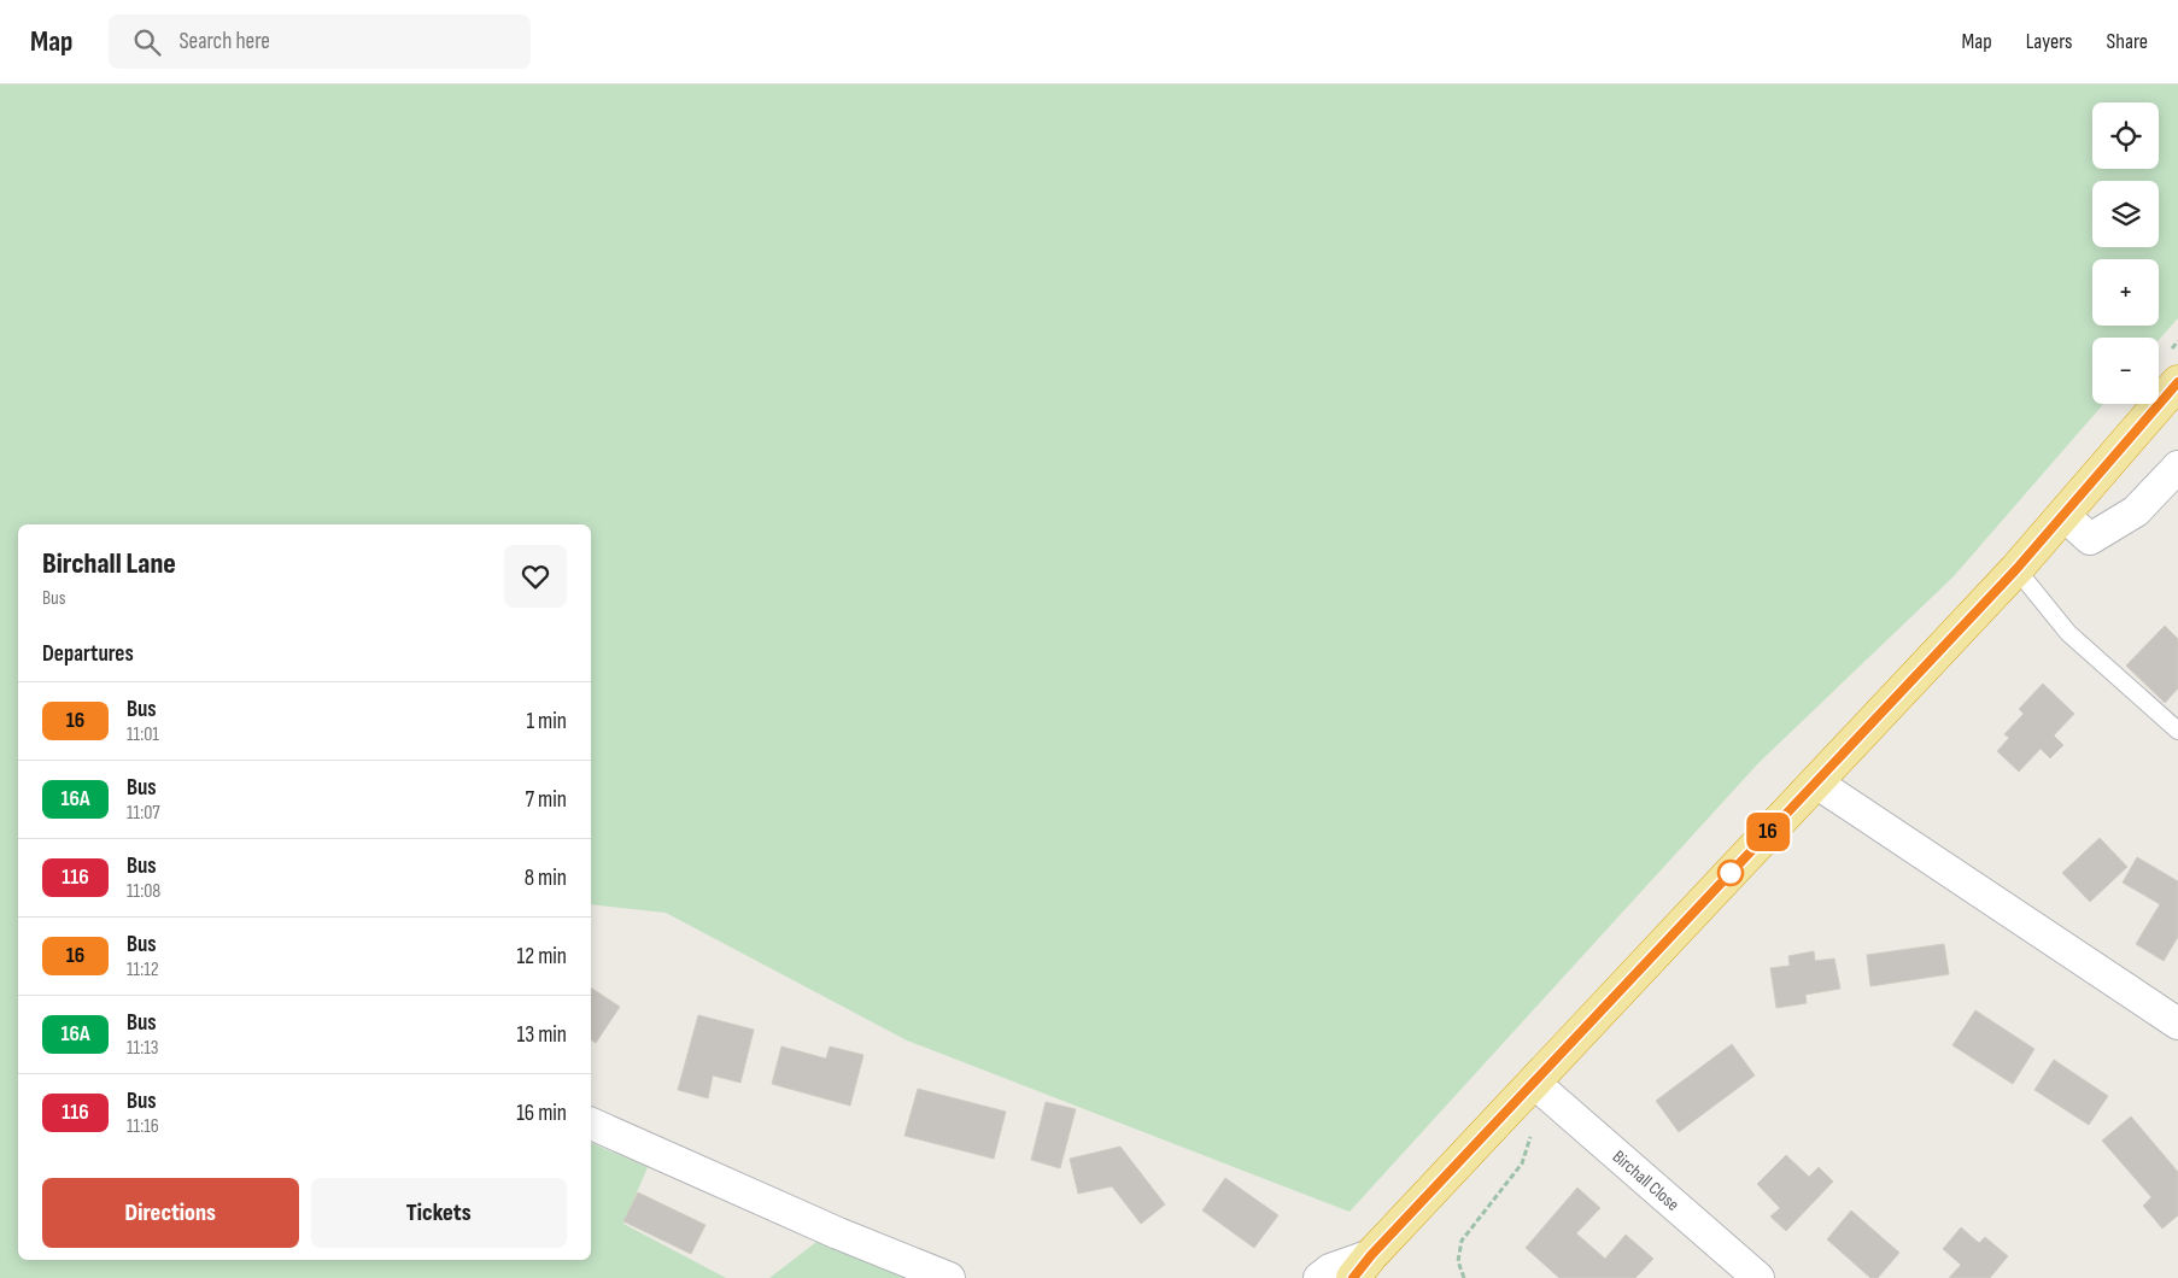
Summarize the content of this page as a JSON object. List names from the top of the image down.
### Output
{
  "streets": {
    "street": ["Birchall Close"]
  },
  "lines": ["bus line 16"],
  "page": {
    "header": "Map",
    "search": "Search here",
    "nav": ["Map", "Layers", "Share"],
    "on_map": "16",
    "map_buttons": ["+", "−"],
    "heading": [
      ["Birchall Lane", "Bus"],
      "Departures"
    ],
    "list": [
      {
        "mark": "16",
        "name": "Bus",
        "note": "11:01",
        "value": "1 min"
      },
      {
        "mark": "16A",
        "name": "Bus",
        "note": "11:07",
        "value": "7 min"
      },
      {
        "mark": "116",
        "name": "Bus",
        "note": "11:08",
        "value": "8 min"
      },
      {
        "mark": "16",
        "name": "Bus",
        "note": "11:12",
        "value": "12 min"
      },
      {
        "mark": "16A",
        "name": "Bus",
        "note": "11:13",
        "value": "13 min"
      },
      {
        "mark": "116",
        "name": "Bus",
        "note": "11:16",
        "value": "16 min"
      }
    ],
    "buttons": ["Directions", "Tickets"]
  }
}
